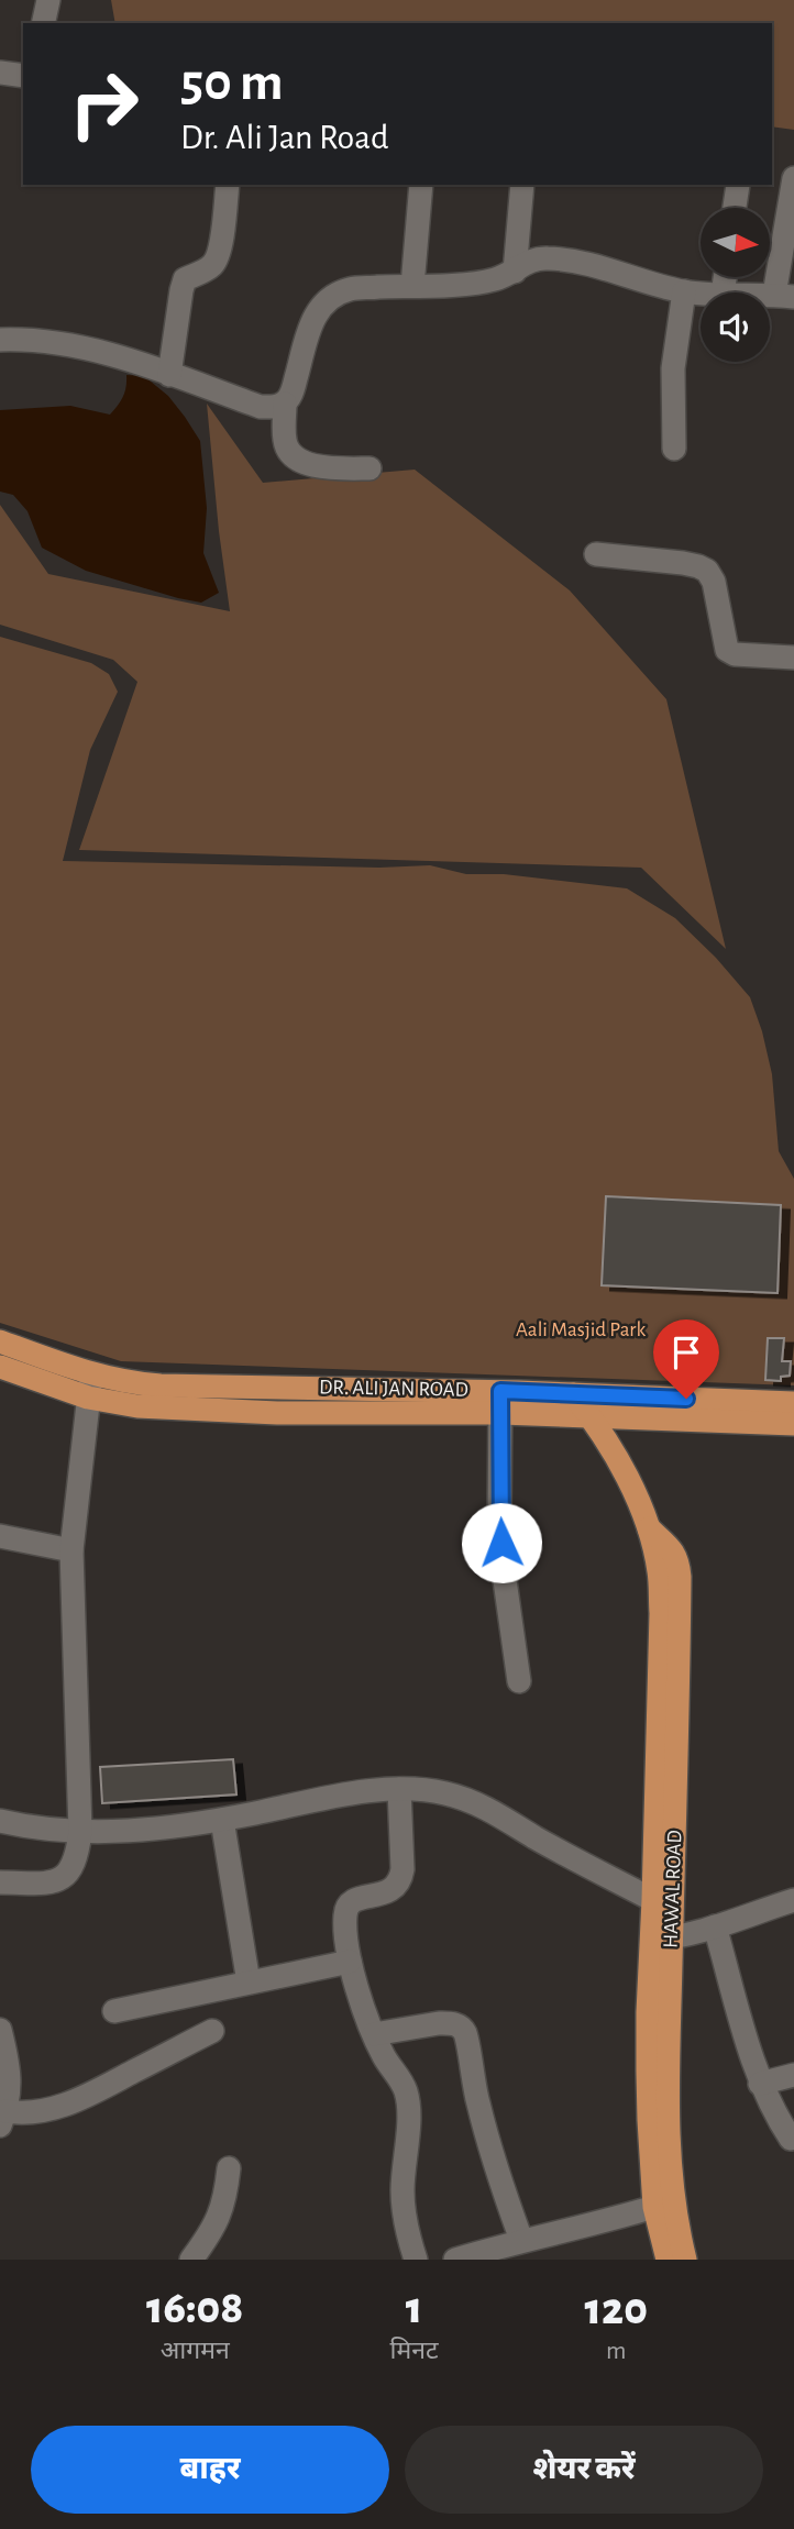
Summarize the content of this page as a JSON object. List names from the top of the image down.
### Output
{
  "streets": {
    "main road": ["DR. ALI JAN ROAD", "HAWAL ROAD"]
  },
  "crossings": [
    ["DR. ALI JAN ROAD", "HAWAL ROAD"]
  ],
  "parks": ["Aali Masjid Park"],
  "north": "right",
  "page": {
    "turn": ["50 m", "Dr. Ali Jan Road"],
    "eta": [
      "16:08",
      "आगमन",
      "1",
      "मिनट",
      "120",
      "m"
    ],
    "buttons": ["बाहर", "शेयर करें"]
  }
}
